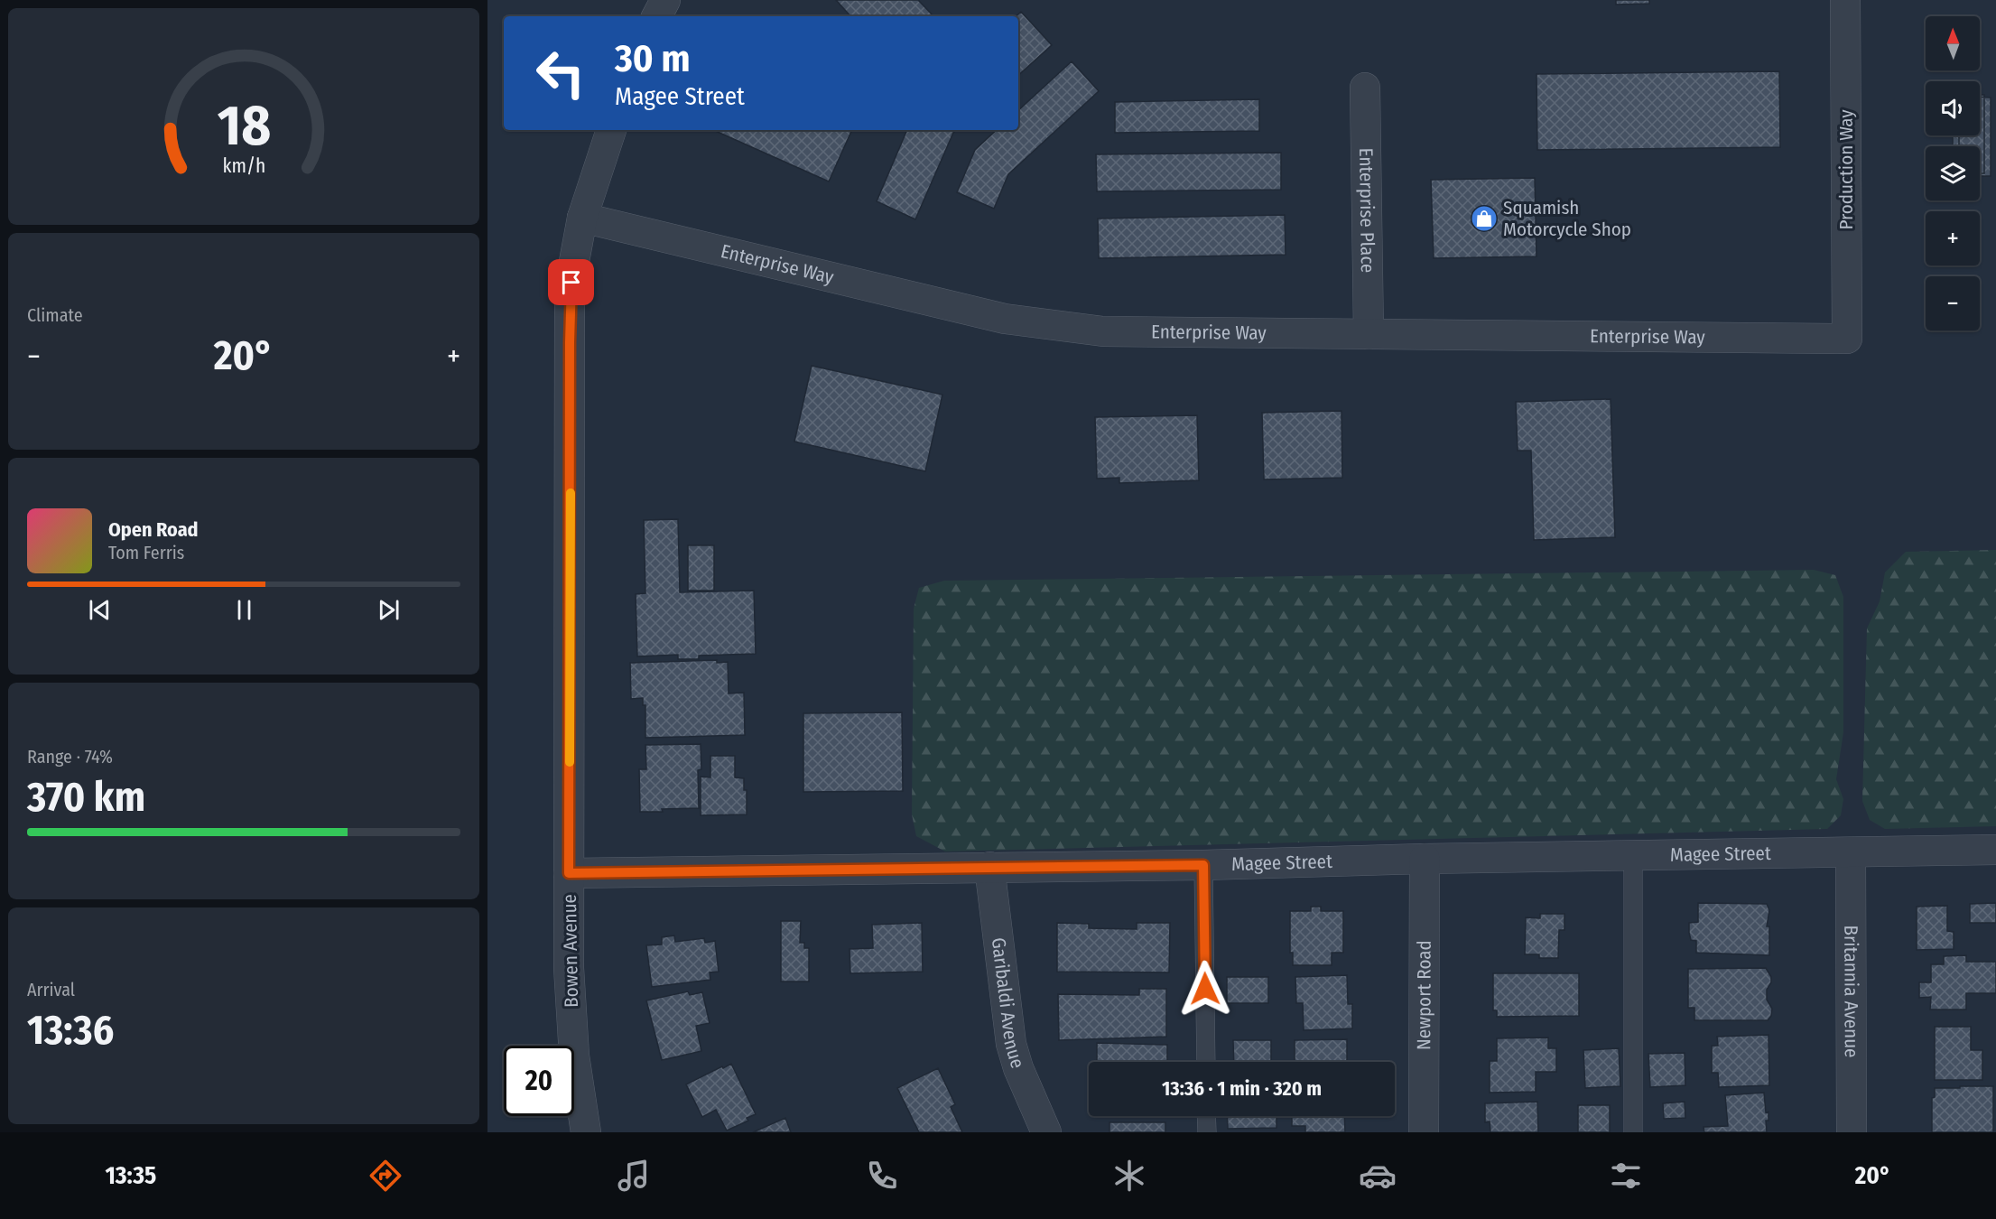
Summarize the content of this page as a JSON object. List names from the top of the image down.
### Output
{
  "streets": {
    "street": [
      "Production Way",
      "Enterprise Place",
      "Enterprise Way",
      "Magee Street",
      "Bowen Avenue",
      "Britannia Avenue",
      "Newport Road",
      "Garibaldi Avenue"
    ]
  },
  "crossings": [
    ["Production Way", "Enterprise Way"],
    ["Enterprise Place", "Enterprise Way"],
    ["Enterprise Way", "Bowen Avenue"],
    ["Magee Street", "Bowen Avenue"],
    ["Magee Street", "Britannia Avenue"],
    ["Magee Street", "Newport Road"],
    ["Magee Street", "Garibaldi Avenue"]
  ],
  "places": {
    "shop": ["Squamish Motorcycle Shop"]
  },
  "north": "top",
  "page": {
    "map_buttons": ["+", "−"],
    "turn": ["30 m", "Magee Street"],
    "tile": [
      "Climate",
      ["Range · 74%", "370 km"],
      ["Arrival", "13:36"]
    ],
    "heat": ["−", "20°", "+"],
    "song": ["Open Road", "Tom Ferris"],
    "limit": "20",
    "trip": "13:36 · 1 min · 320 m",
    "tabs": ["13:35", "20°"],
    "gauge": ["18", "km/h"]
  }
}
